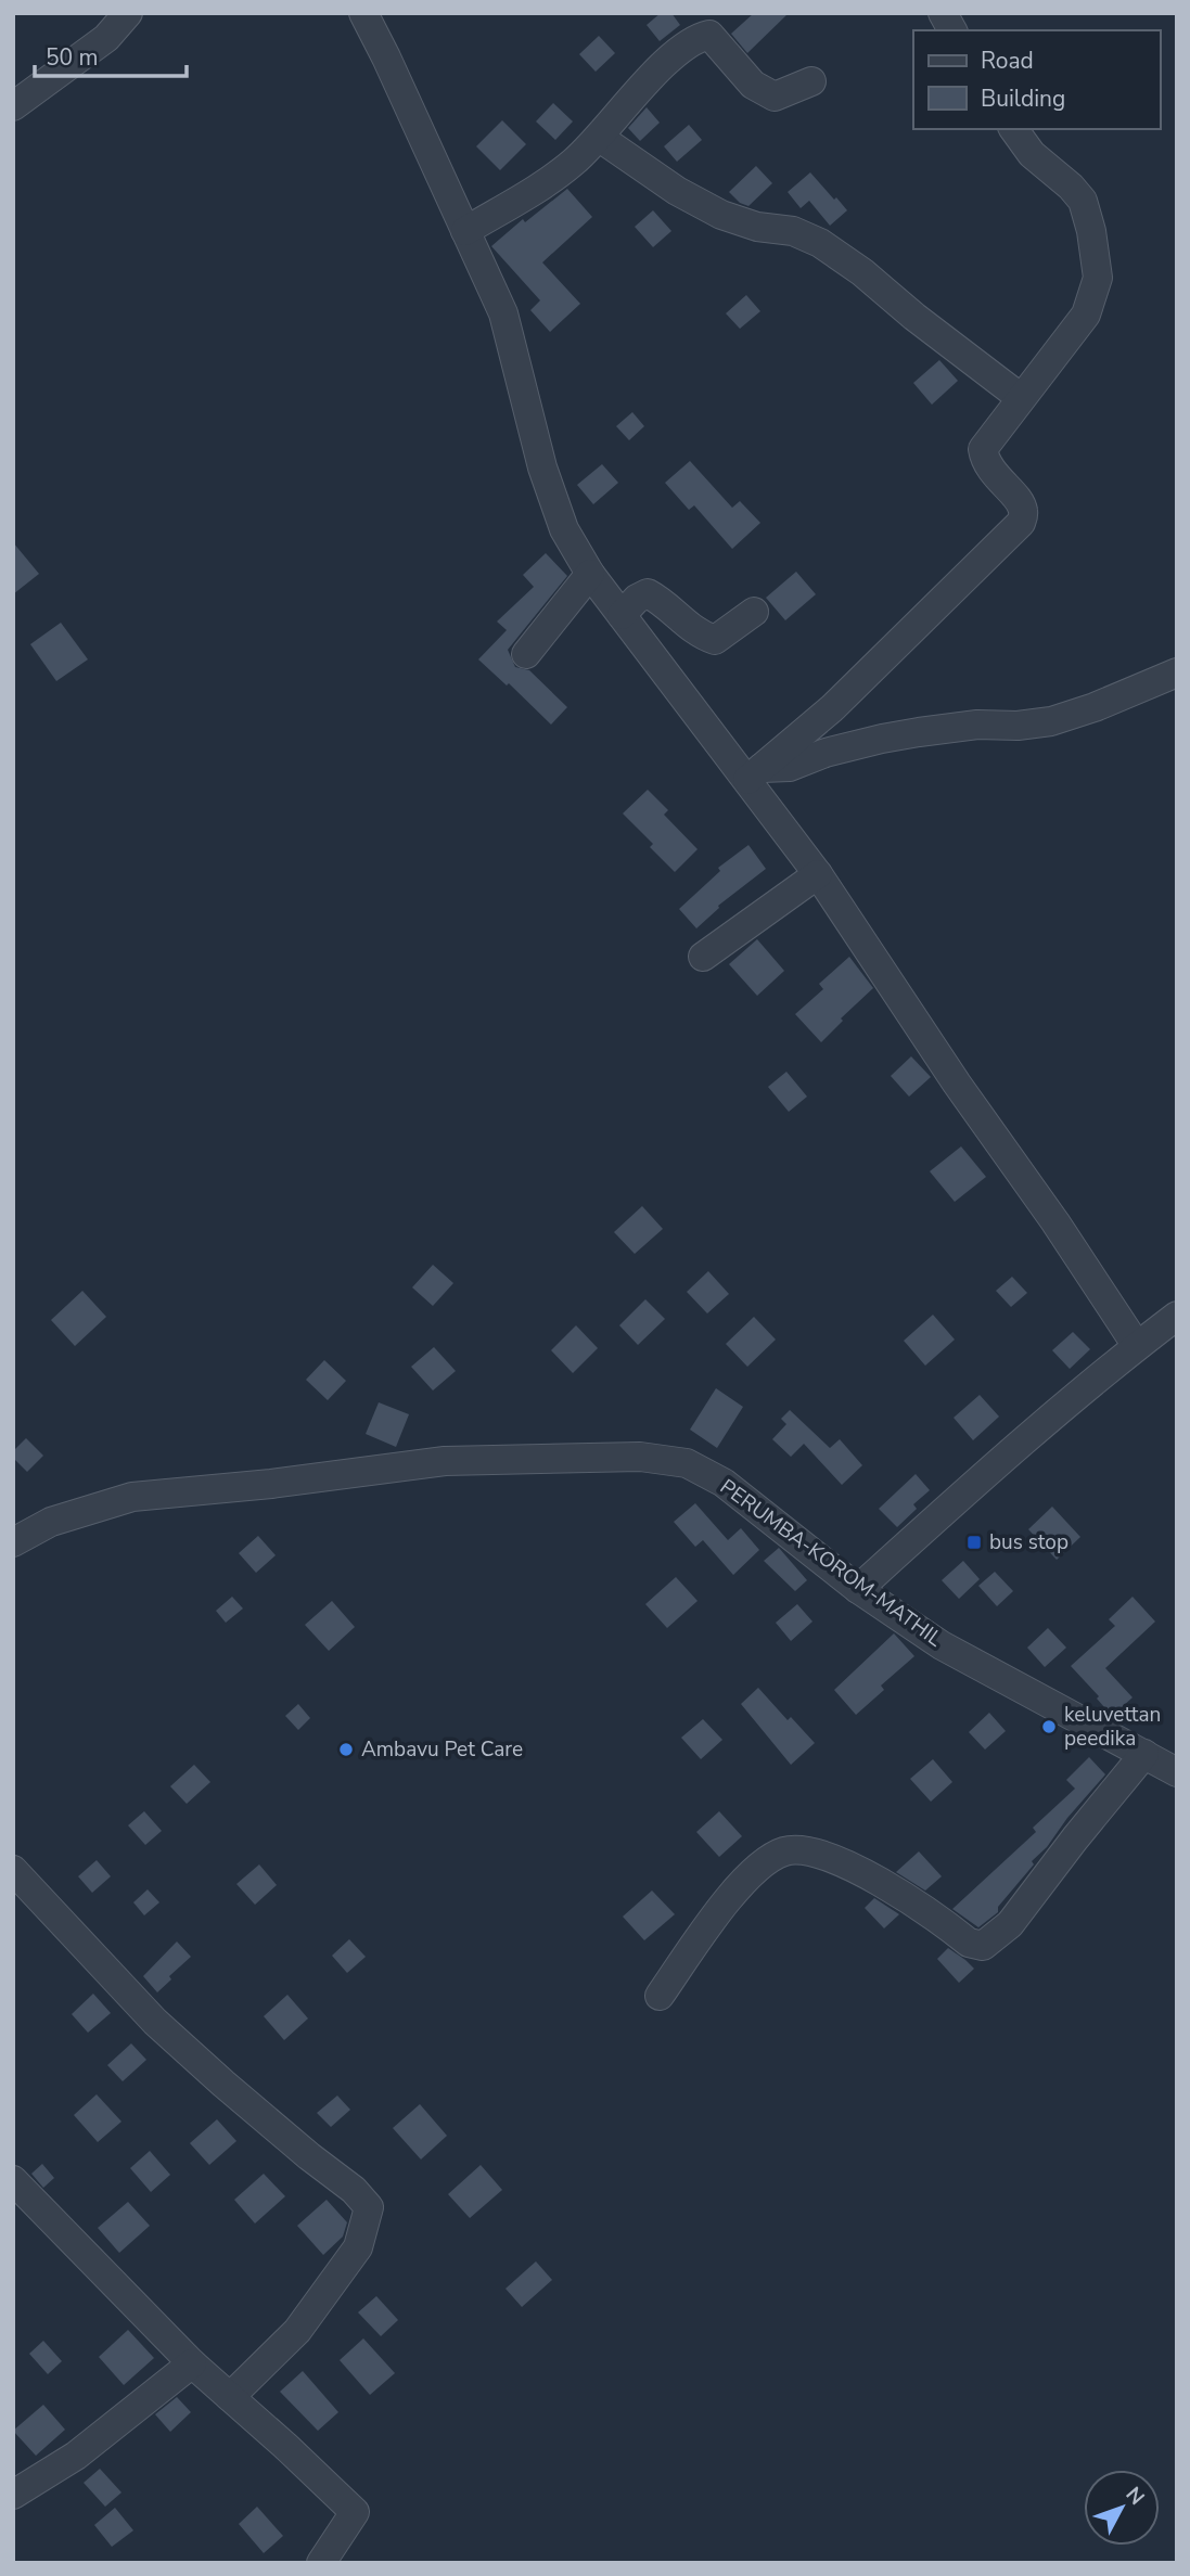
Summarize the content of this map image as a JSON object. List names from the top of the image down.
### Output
{
  "streets": {
    "street": ["PERUMBA-KOROM-MATHIL"]
  },
  "places": {
    "transit": ["bus stop"],
    "other": ["keluvettan peedika", "Ambavu Pet Care"]
  },
  "legend": ["Road", "Building"],
  "scale_bar": "50 m",
  "north": "top right"
}
